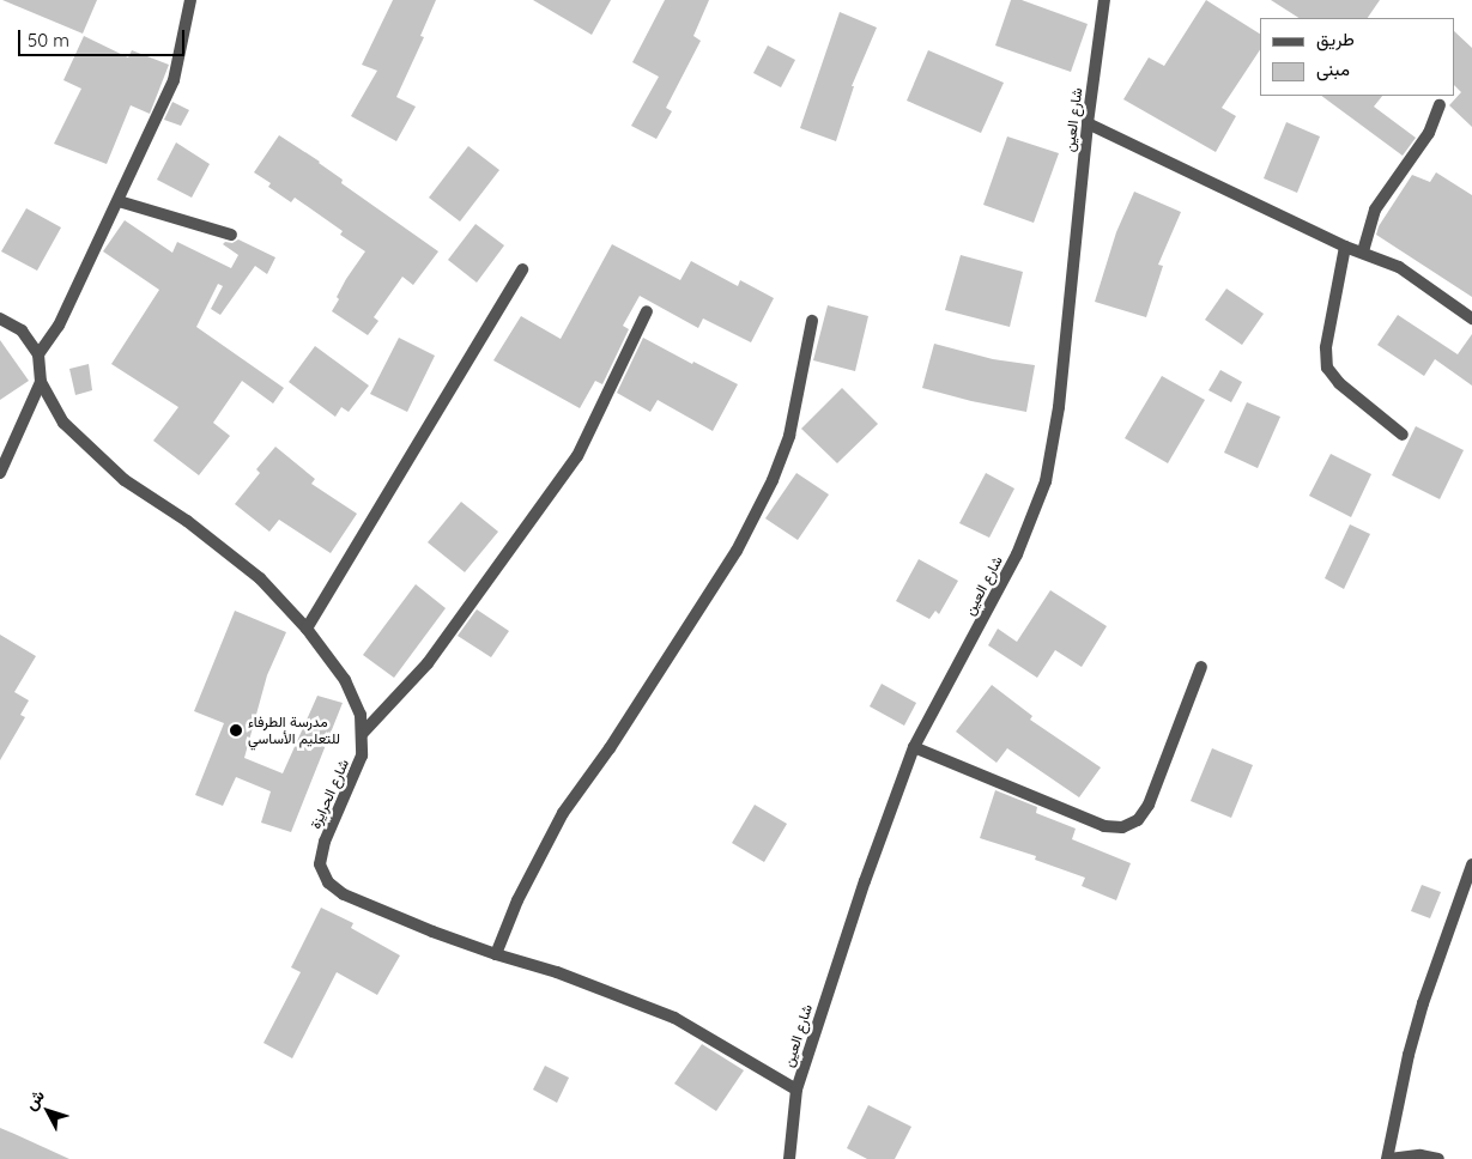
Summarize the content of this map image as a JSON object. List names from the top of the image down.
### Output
{
  "streets": {
    "street": ["شارع العين", "شارع الحرايزة"]
  },
  "crossings": [
    ["شارع العين", "شارع الحرايزة"]
  ],
  "places": ["مدرسة الطرفاء للتعليم الأساسي"],
  "legend": ["طريق", "مبنى"],
  "scale_bar": "50 m",
  "north": "top left"
}
